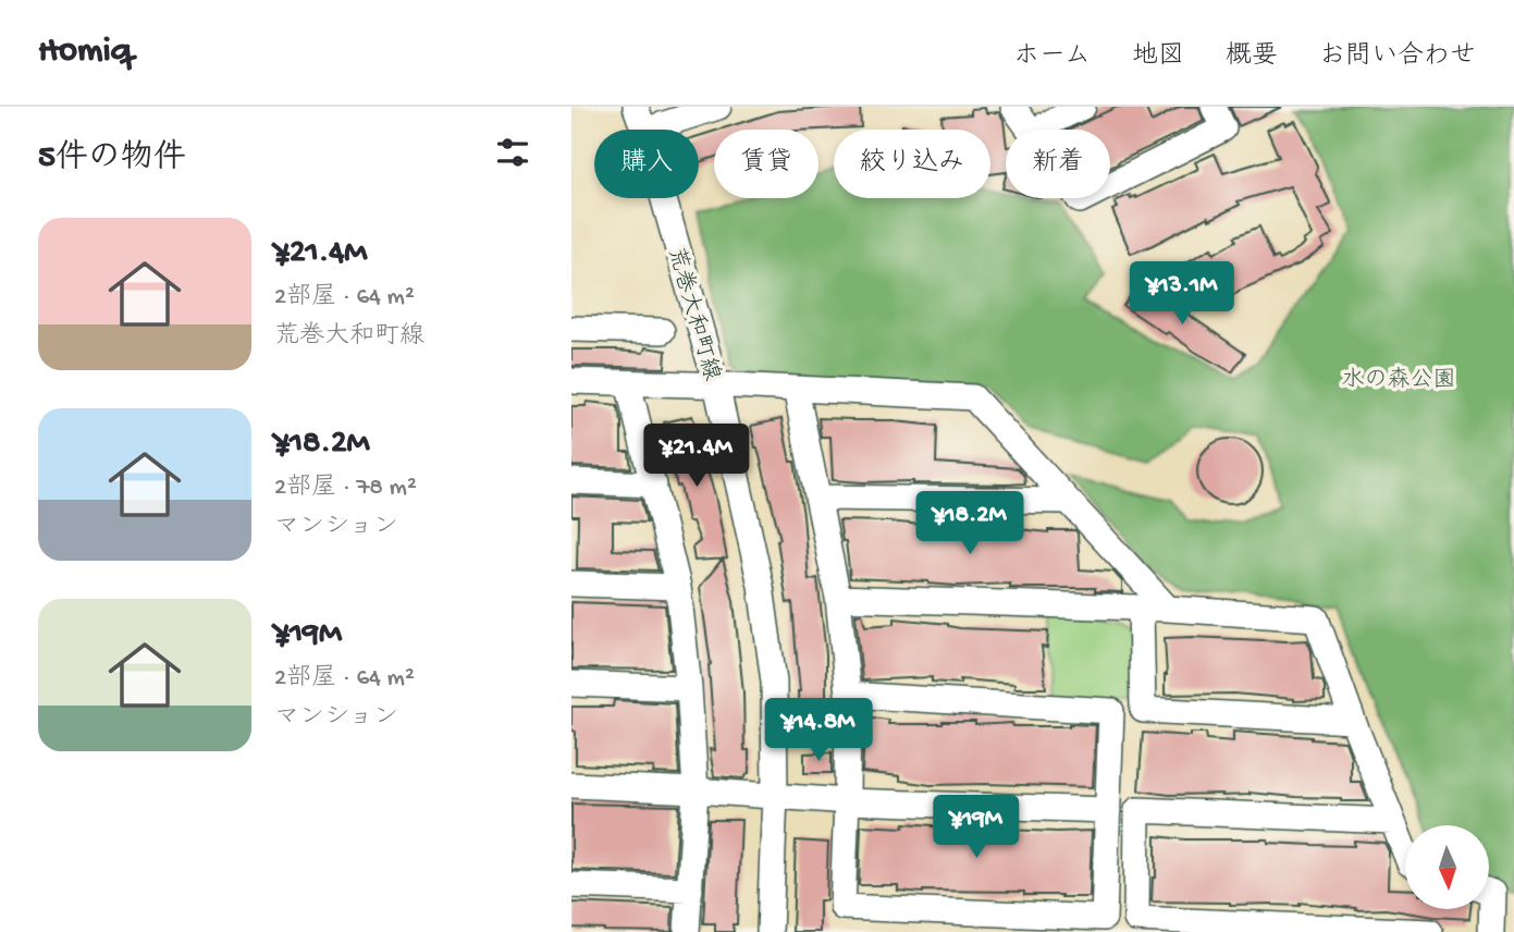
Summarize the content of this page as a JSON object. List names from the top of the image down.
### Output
{
  "streets": {
    "street": ["荒巻大和町線"]
  },
  "parks": ["水の森公園"],
  "north": "bottom",
  "page": {
    "header": "Homiq",
    "nav": [
      "ホーム",
      "地図",
      "概要",
      "お問い合わせ"
    ],
    "heading": "5件の物件",
    "chip": [
      "購入",
      "賃貸",
      "絞り込み",
      "新着"
    ],
    "list": [
      {
        "name": "¥21.4M",
        "note": "2部屋 · 64 m² · 荒巻大和町線"
      },
      {
        "name": "¥18.2M",
        "note": "2部屋 · 78 m² · マンション"
      },
      {
        "name": "¥19M",
        "note": "2部屋 · 64 m² · マンション"
      }
    ],
    "price": [
      "¥13.1M",
      "¥21.4M",
      "¥18.2M",
      "¥14.8M",
      "¥19M"
    ]
  }
}
